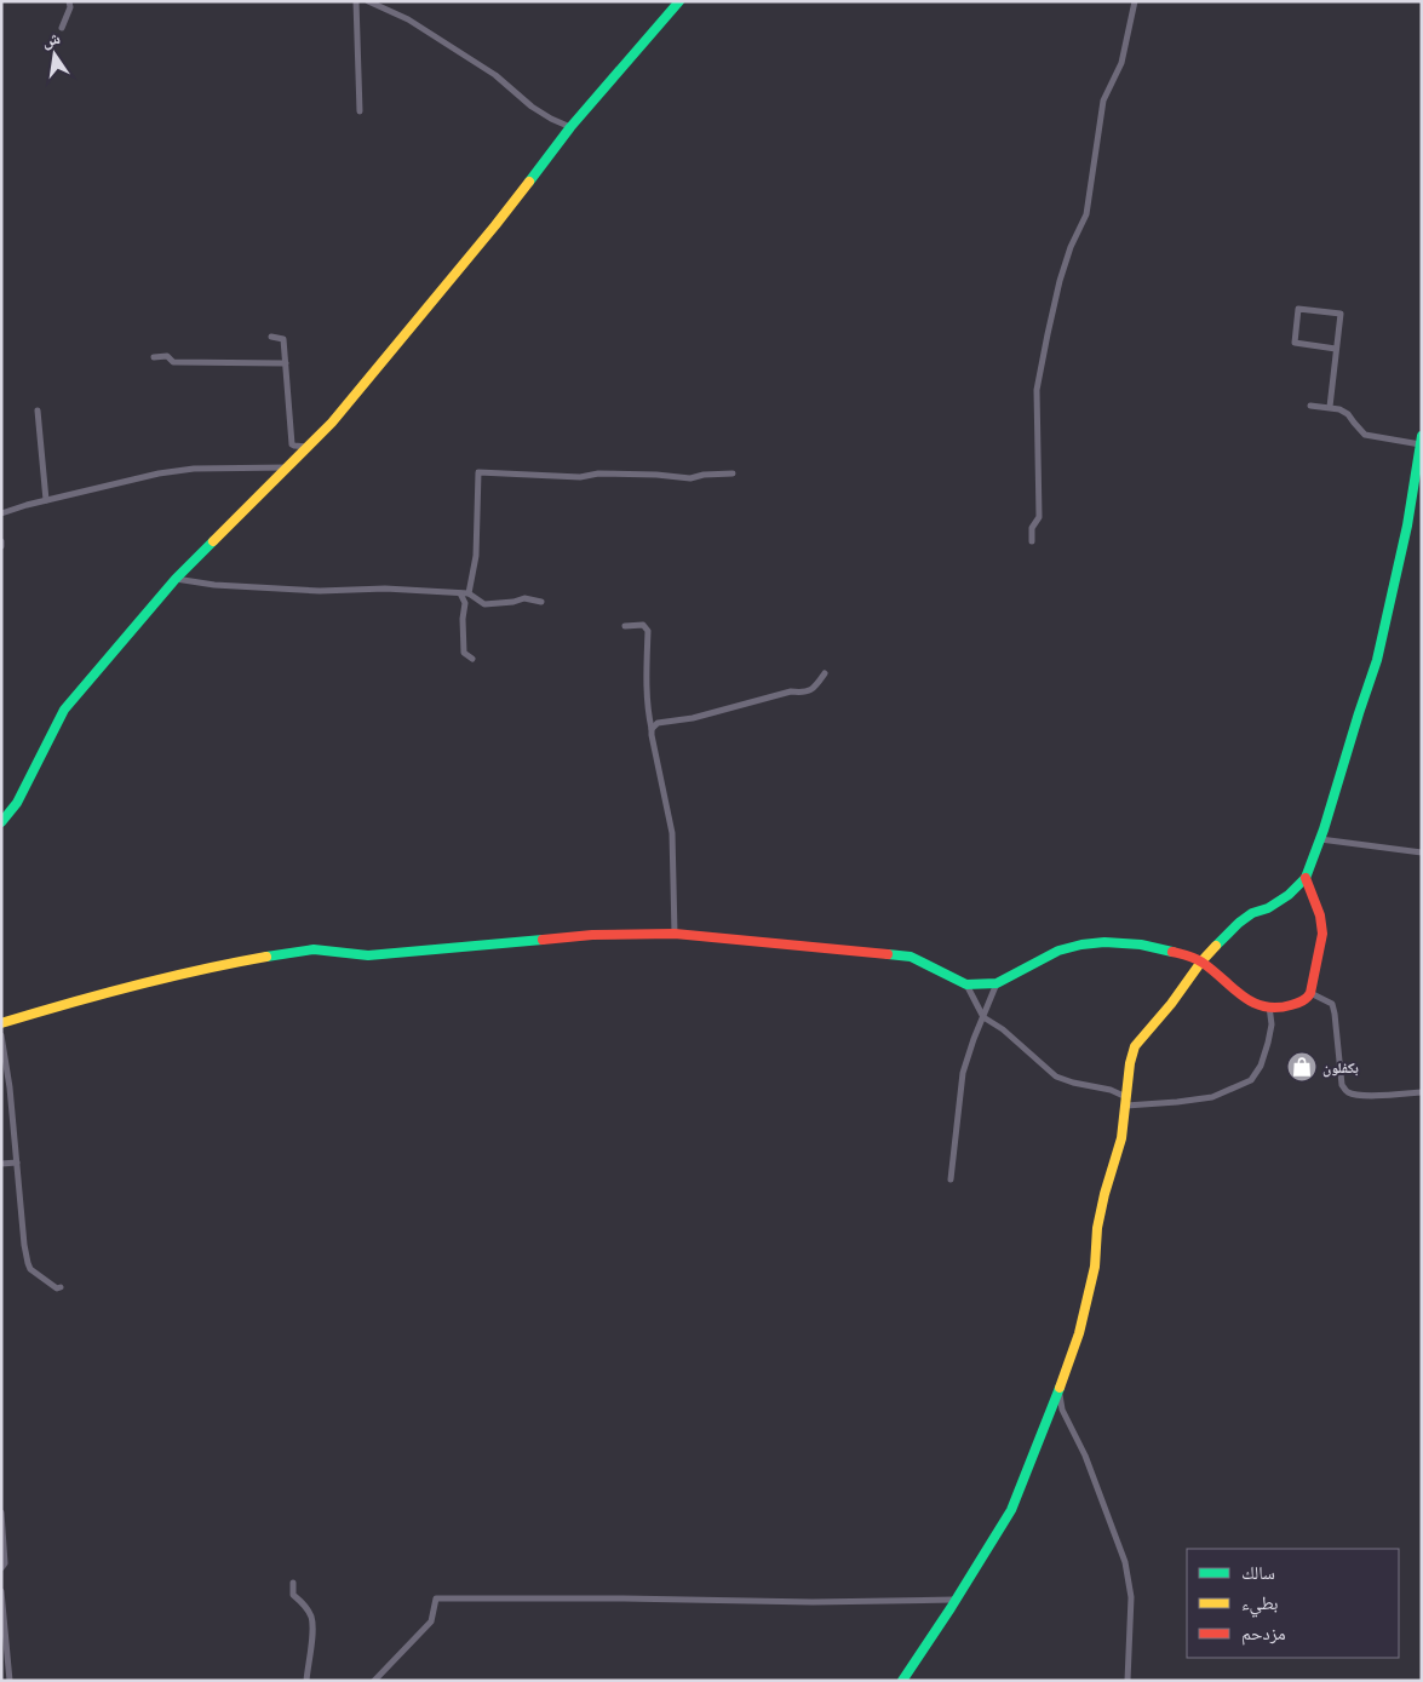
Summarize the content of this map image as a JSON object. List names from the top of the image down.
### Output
{
  "places": {
    "shop": ["بكفلون"]
  },
  "legend": ["سالك", "بطيء", "مزدحم"],
  "north": "top"
}
